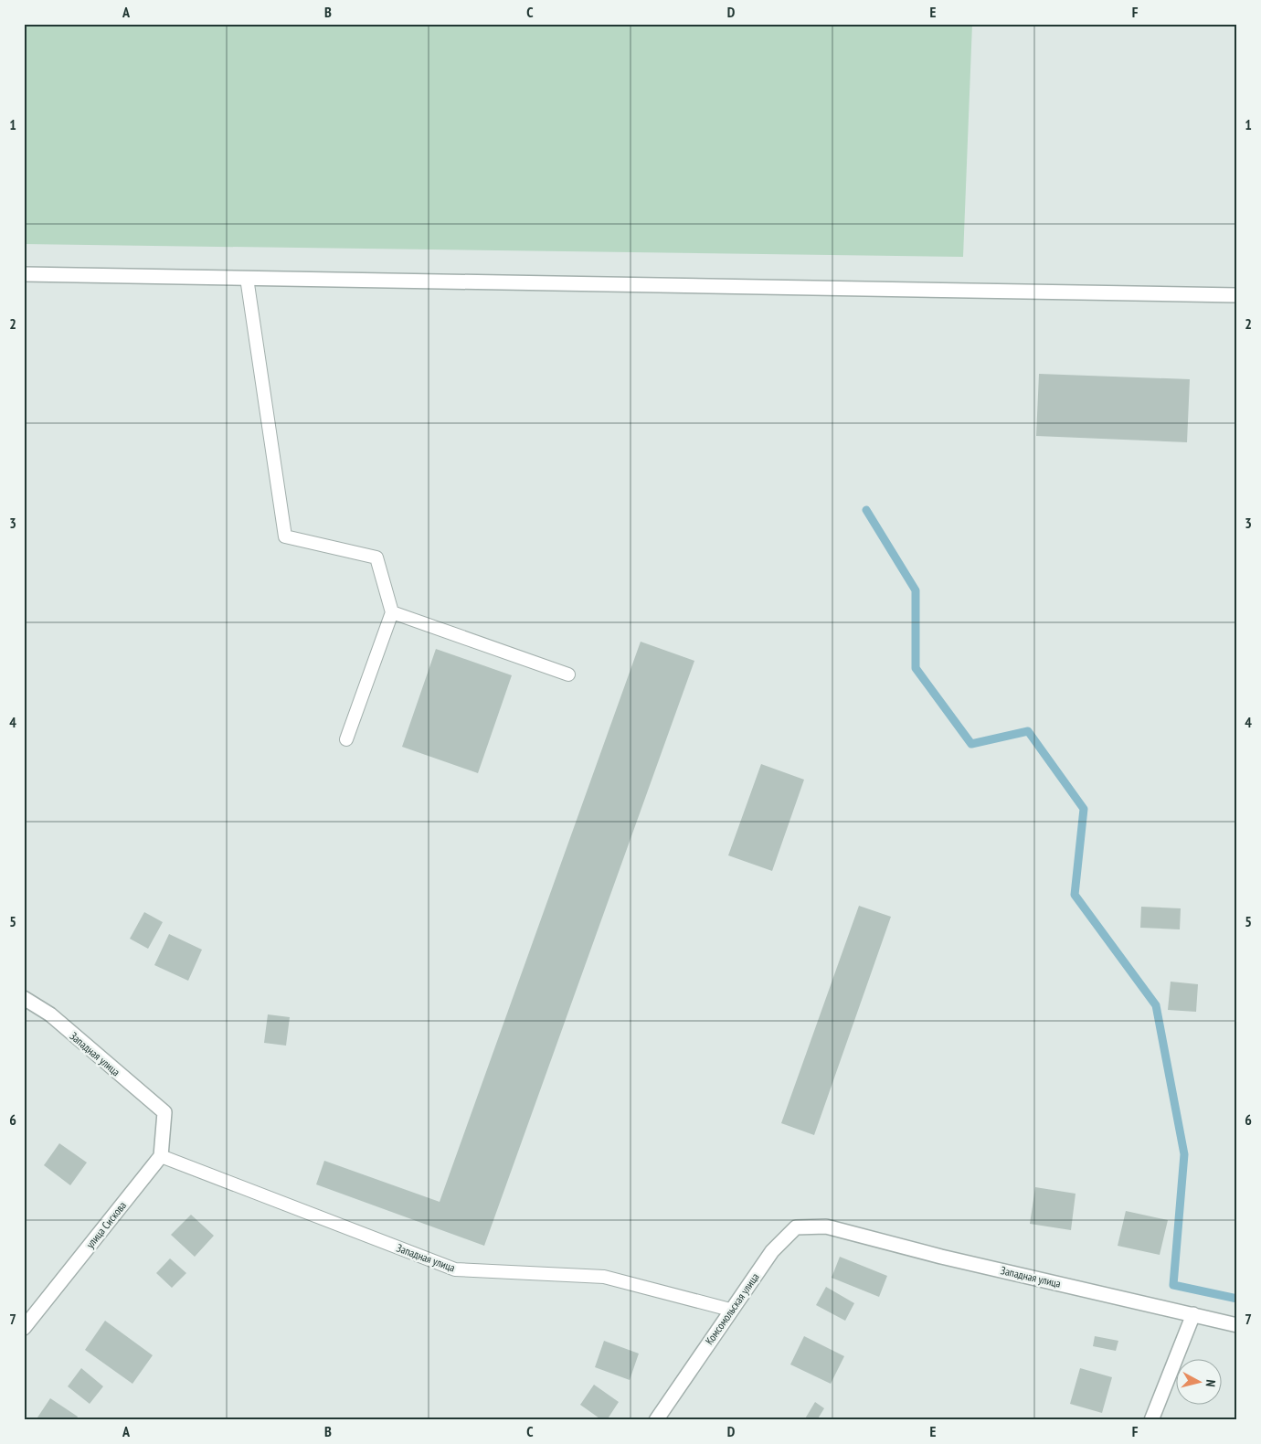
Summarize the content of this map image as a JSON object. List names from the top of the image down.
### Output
{
  "streets": {
    "street": ["Западная улица", "улица Сискова", "Комсомольская улица"]
  },
  "crossings": [
    ["Западная улица", "улица Сискова"],
    ["Западная улица", "Комсомольская улица"]
  ],
  "north": "right",
  "grid": {
    "columns": [
      "A",
      "B",
      "C",
      "D",
      "E",
      "F"
    ],
    "rows": [
      "1",
      "2",
      "3",
      "4",
      "5",
      "6",
      "7"
    ]
  }
}
